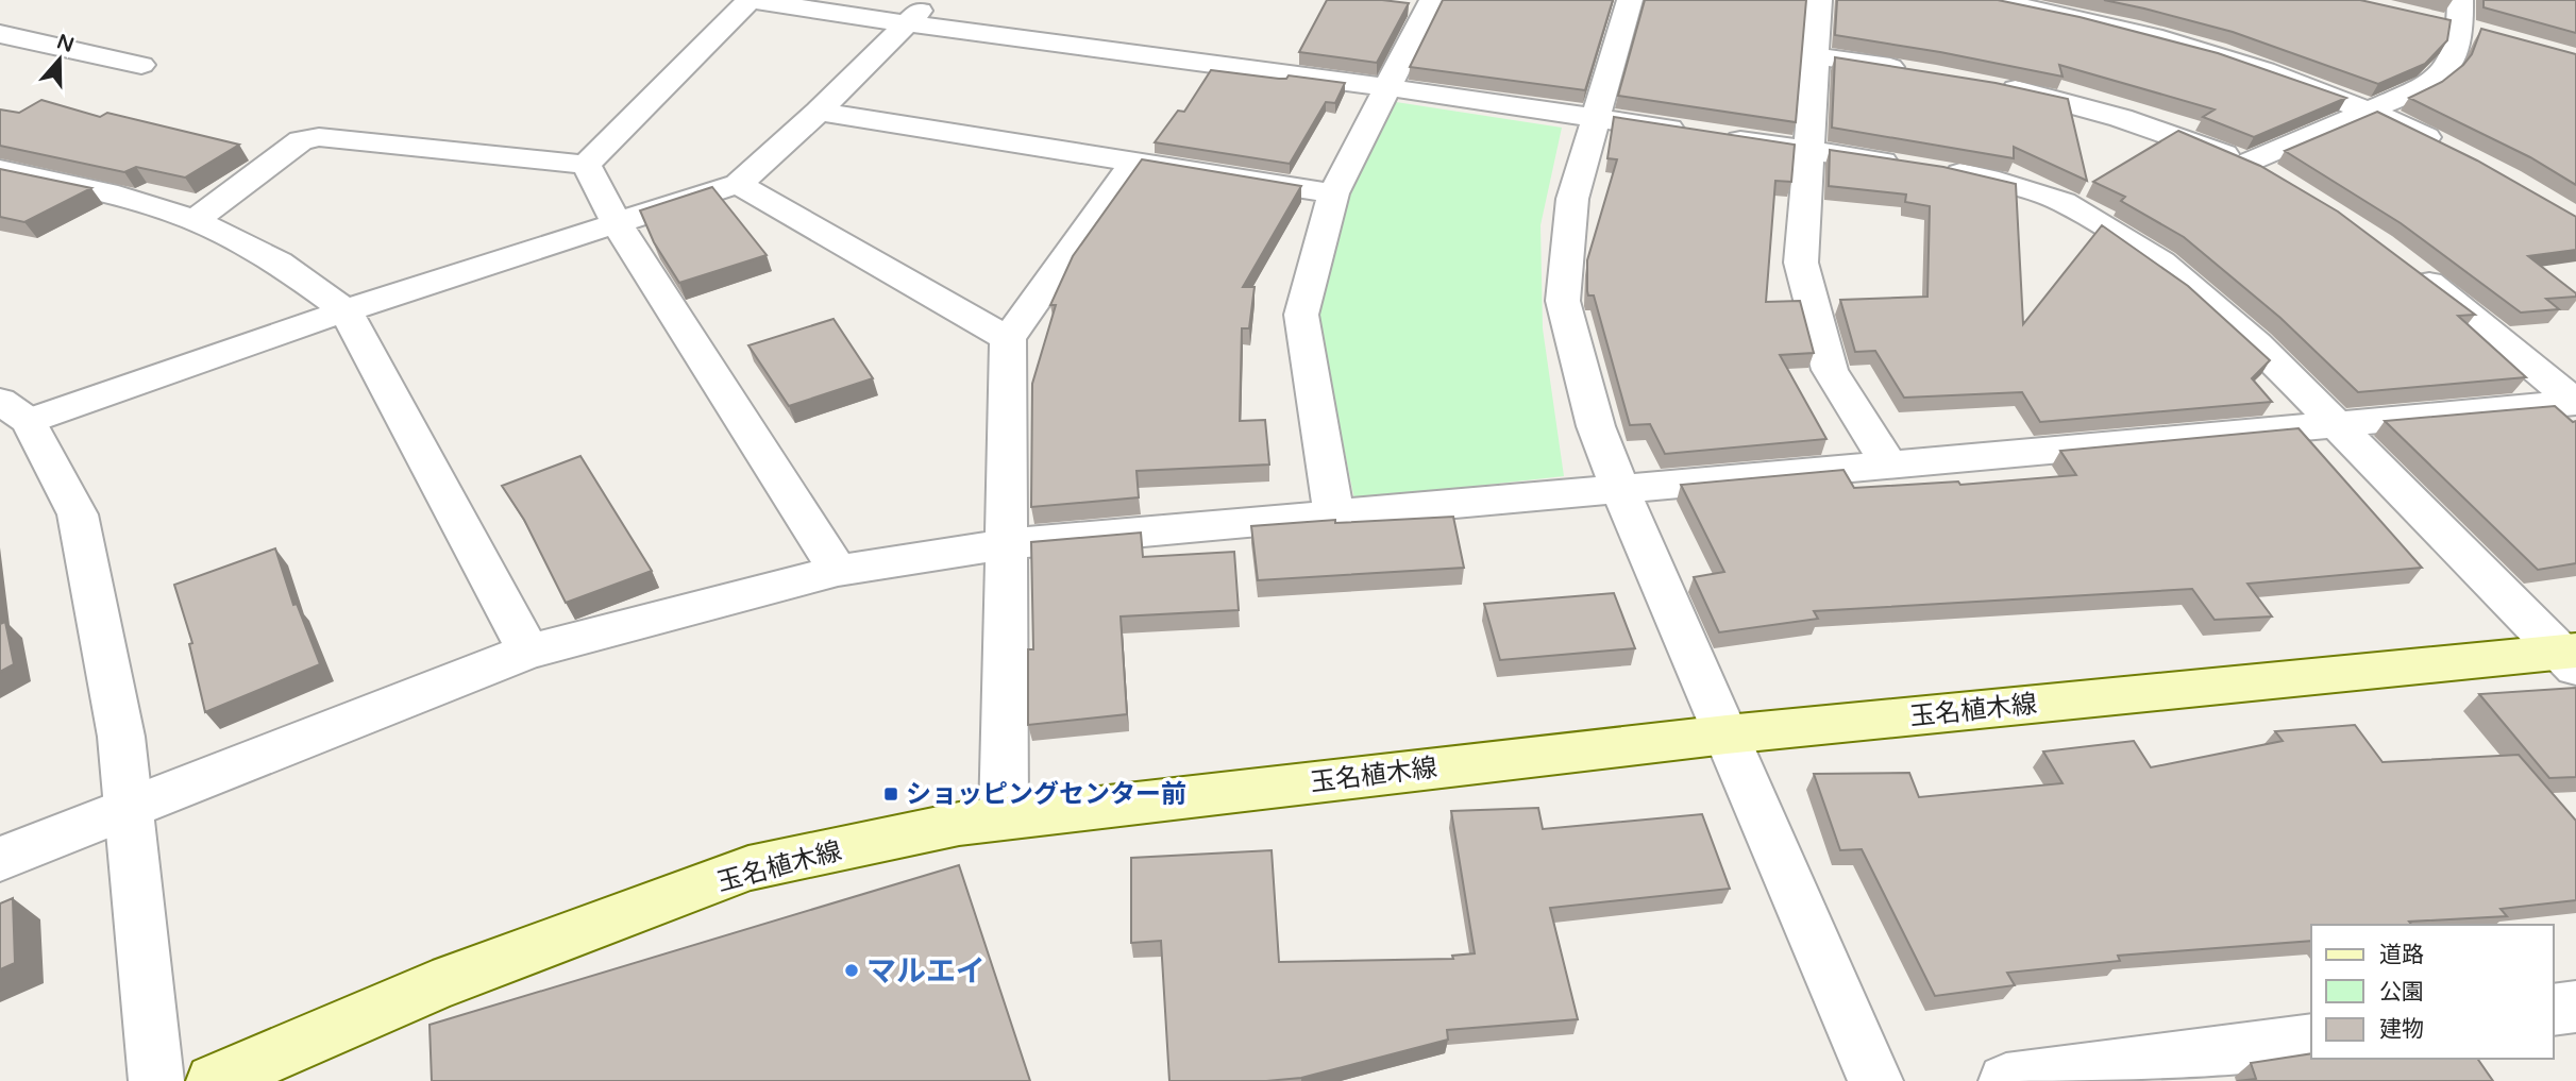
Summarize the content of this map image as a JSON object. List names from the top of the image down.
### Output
{
  "streets": {
    "main road": ["玉名植木線"]
  },
  "places": {
    "transit": ["ショッピングセンター前"],
    "other": ["マルエイ"]
  },
  "legend": ["道路", "公園", "建物"],
  "north": "top"
}
